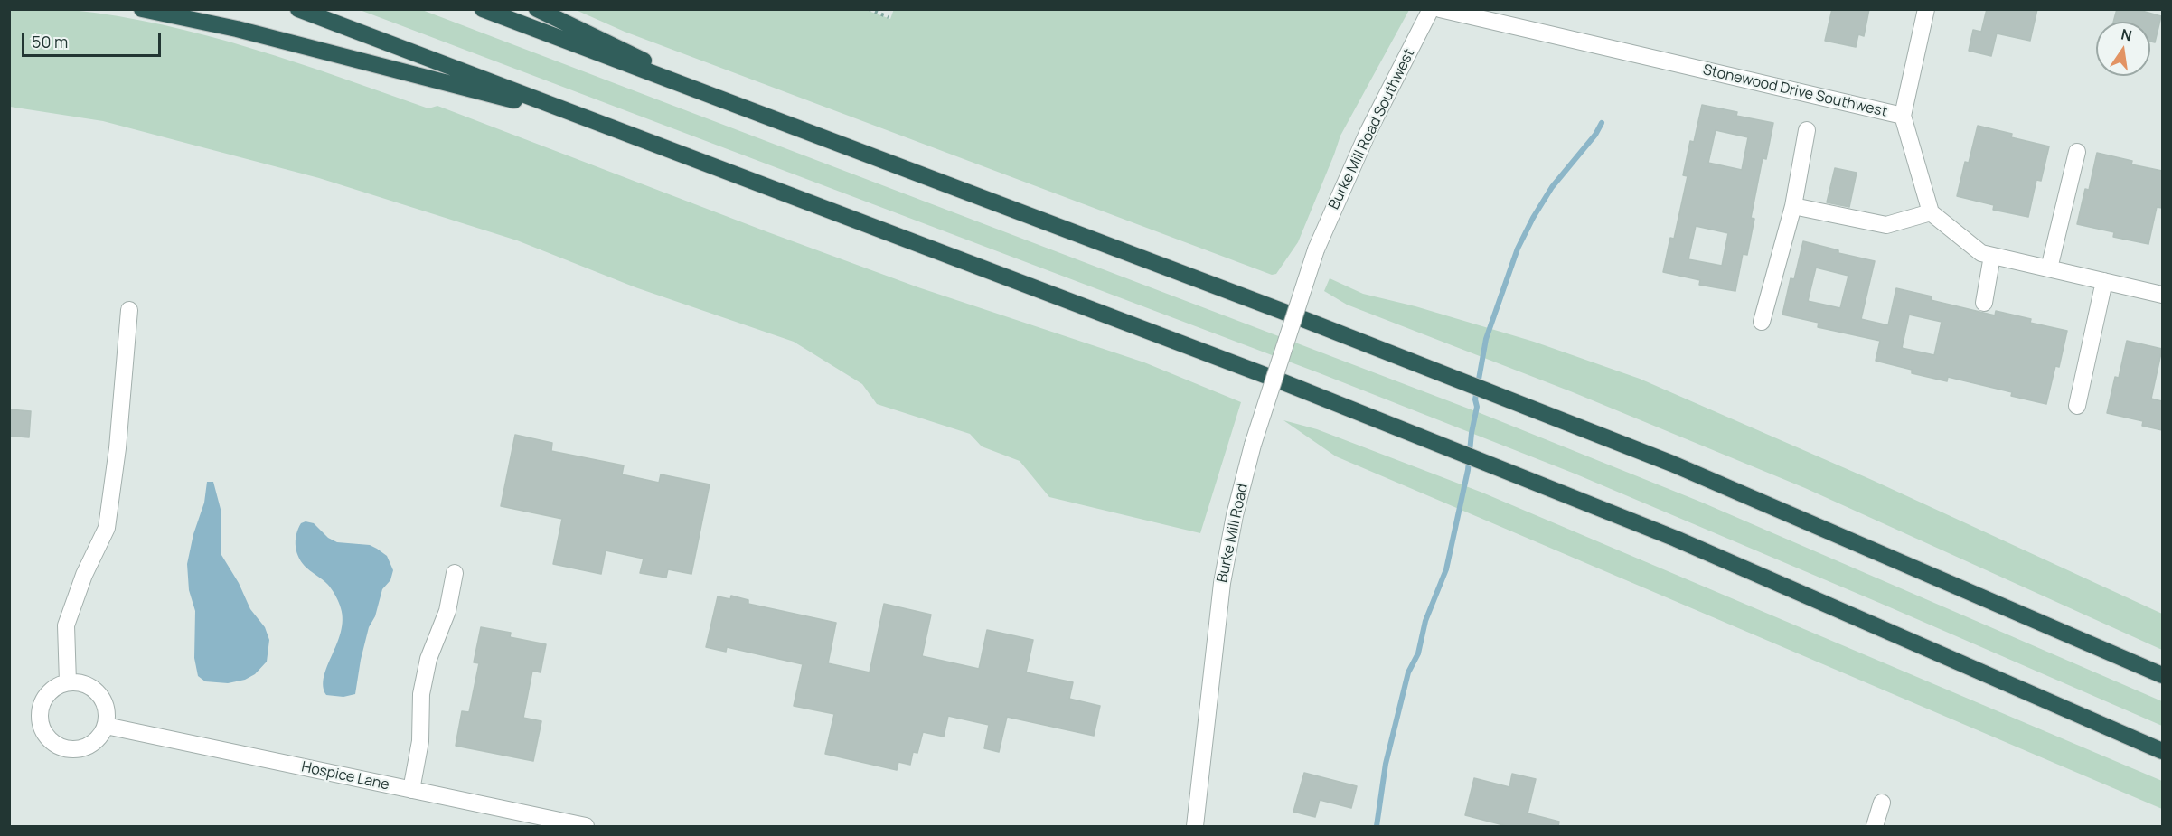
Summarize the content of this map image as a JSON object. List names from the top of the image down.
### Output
{
  "streets": {
    "street": [
      "Stonewood Drive Southwest",
      "Burke Mill Road Southwest",
      "Burke Mill Road",
      "Hospice Lane"
    ]
  },
  "crossings": [
    ["Burke Mill Road Southwest", "Burke Mill Road"]
  ],
  "scale_bar": "50 m",
  "north": "top"
}
